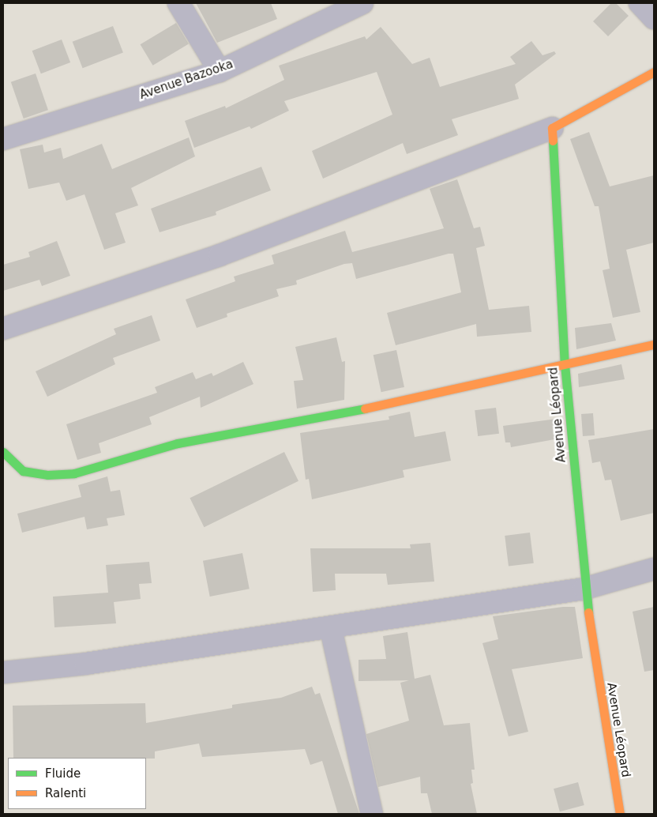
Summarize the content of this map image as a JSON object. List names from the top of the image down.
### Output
{
  "streets": {
    "street": ["Avenue Bazooka", "Avenue Léopard"]
  },
  "legend": ["Fluide", "Ralenti"]
}
